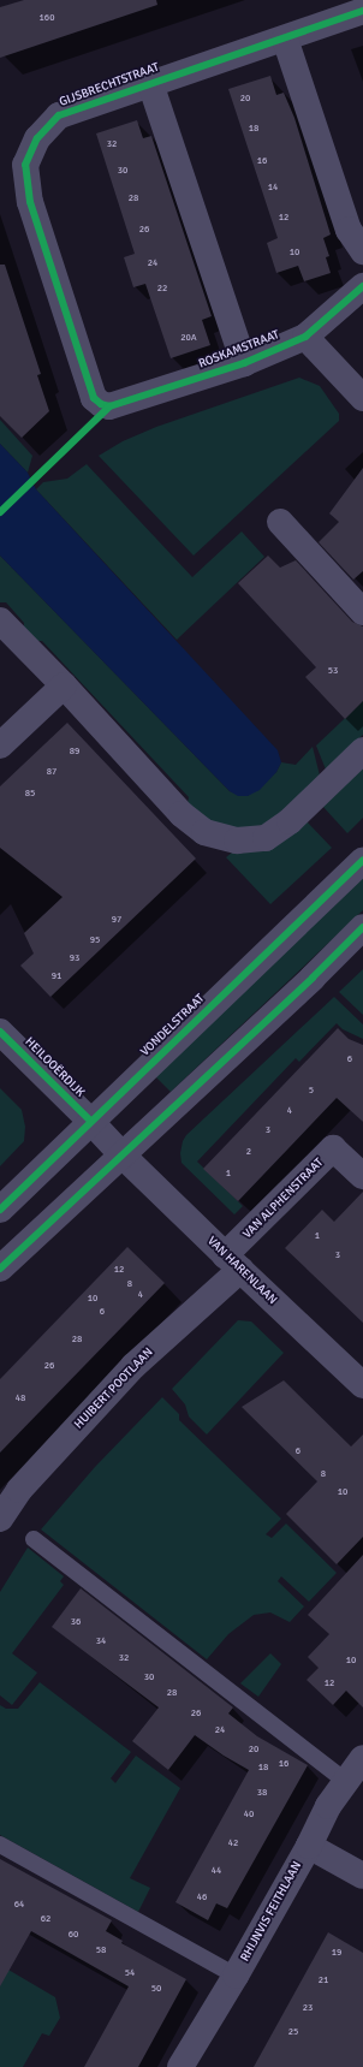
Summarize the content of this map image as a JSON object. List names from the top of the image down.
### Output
{
  "streets": {
    "street": [
      "GIJSBRECHTSTRAAT",
      "ROSKAMSTRAAT",
      "VONDELSTRAAT",
      "HEILOOËRDIJK",
      "VAN ALPHENSTRAAT",
      "VAN HARENLAAN",
      "HUIBERT POOTLAAN",
      "RHIJNVIS FEITHLAAN"
    ]
  },
  "crossings": [
    ["GIJSBRECHTSTRAAT", "ROSKAMSTRAAT"],
    ["VONDELSTRAAT", "HEILOOËRDIJK"],
    ["HEILOOËRDIJK", "VAN HARENLAAN"],
    ["VAN ALPHENSTRAAT", "VAN HARENLAAN"],
    ["VAN ALPHENSTRAAT", "HUIBERT POOTLAAN"],
    ["VAN HARENLAAN", "HUIBERT POOTLAAN"]
  ],
  "house_numbers": [
    "160",
    "20",
    "18",
    "32",
    "16",
    "30",
    "14",
    "28",
    "12",
    "26",
    "10",
    "24",
    "22",
    "20A",
    "53",
    "89",
    "87",
    "85",
    "97",
    "95",
    "93",
    "91",
    "6",
    "5",
    "4",
    "3",
    "2",
    "1",
    "1",
    "3",
    "12",
    "8",
    "4",
    "10",
    "6",
    "28",
    "26",
    "48",
    "6",
    "8",
    "10",
    "36",
    "34",
    "32",
    "10",
    "30",
    "12",
    "28",
    "26",
    "24",
    "20",
    "16",
    "18",
    "38",
    "40",
    "42",
    "44",
    "46",
    "64",
    "62",
    "60",
    "58",
    "19",
    "54",
    "21",
    "50",
    "23",
    "25"
  ]
}
